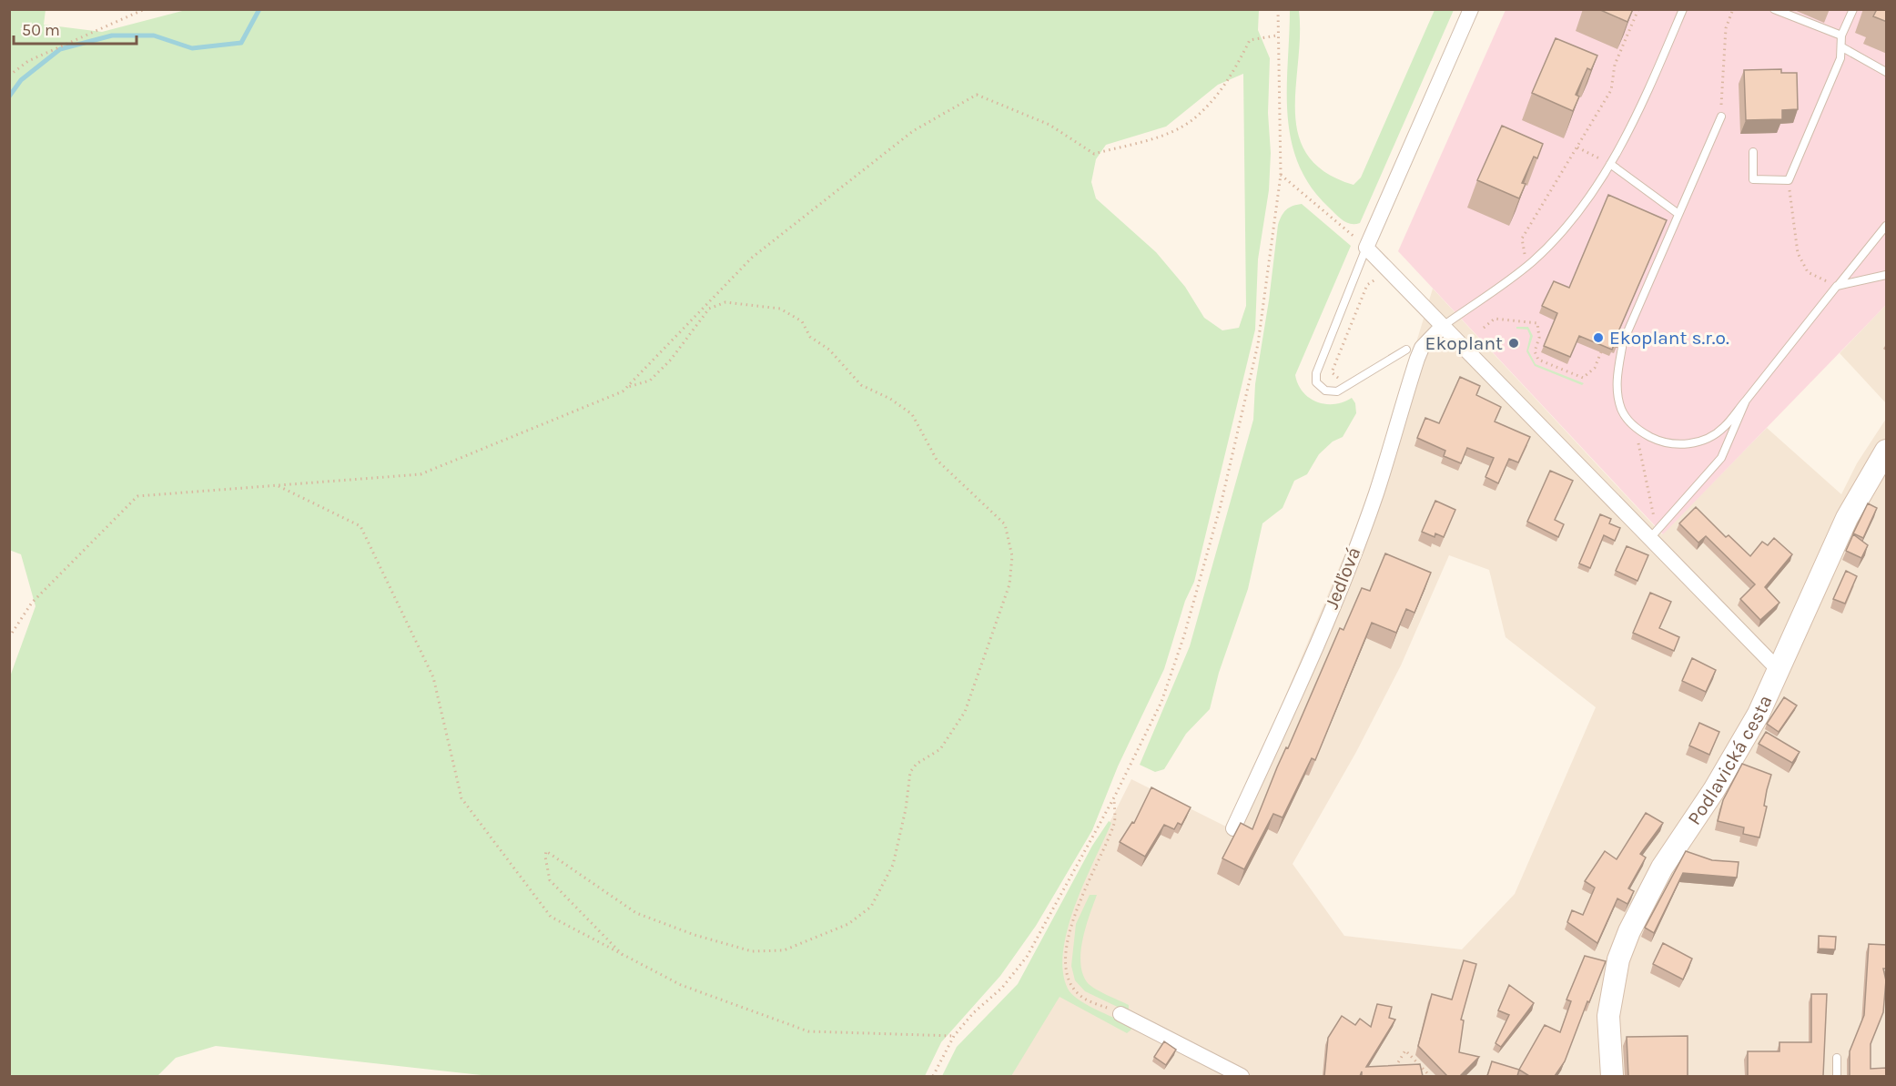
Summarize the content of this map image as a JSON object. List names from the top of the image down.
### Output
{
  "streets": {
    "main road": ["Podlavická cesta"],
    "street": ["Jedľová"]
  },
  "places": ["Ekoplant s.r.o.", "Ekoplant"],
  "scale_bar": "50 m"
}
